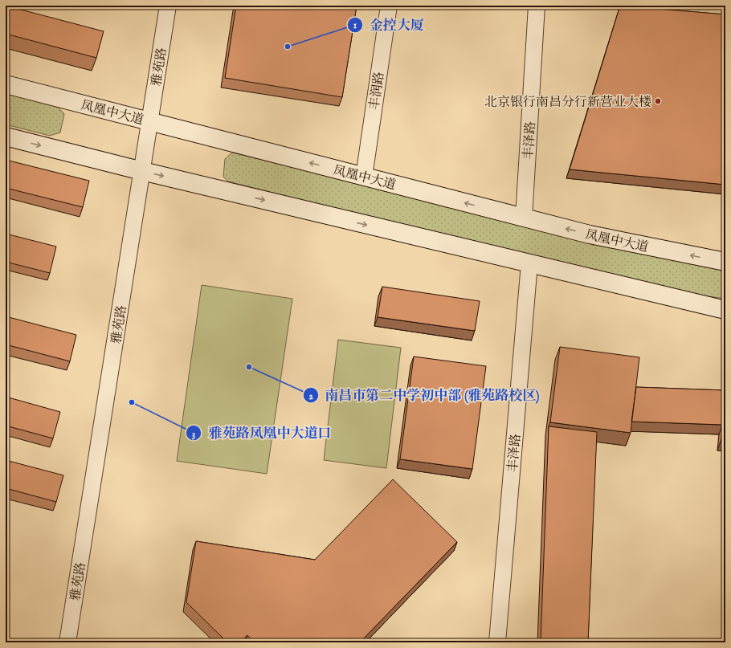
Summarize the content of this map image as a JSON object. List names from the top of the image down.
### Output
{
  "streets": {
    "main road": ["凤凰中大道"],
    "street": ["雅苑路", "丰润路", "丰泽路"]
  },
  "crossings": [
    ["雅苑路", "凤凰中大道"],
    ["丰润路", "凤凰中大道"],
    ["凤凰中大道", "丰泽路"]
  ],
  "places": [
    "金控大厦",
    "北京银行南昌分行新营业大楼",
    "南昌市第二中学初中部 (雅苑路校区)",
    "雅苑路凤凰中大道口"
  ]
}
